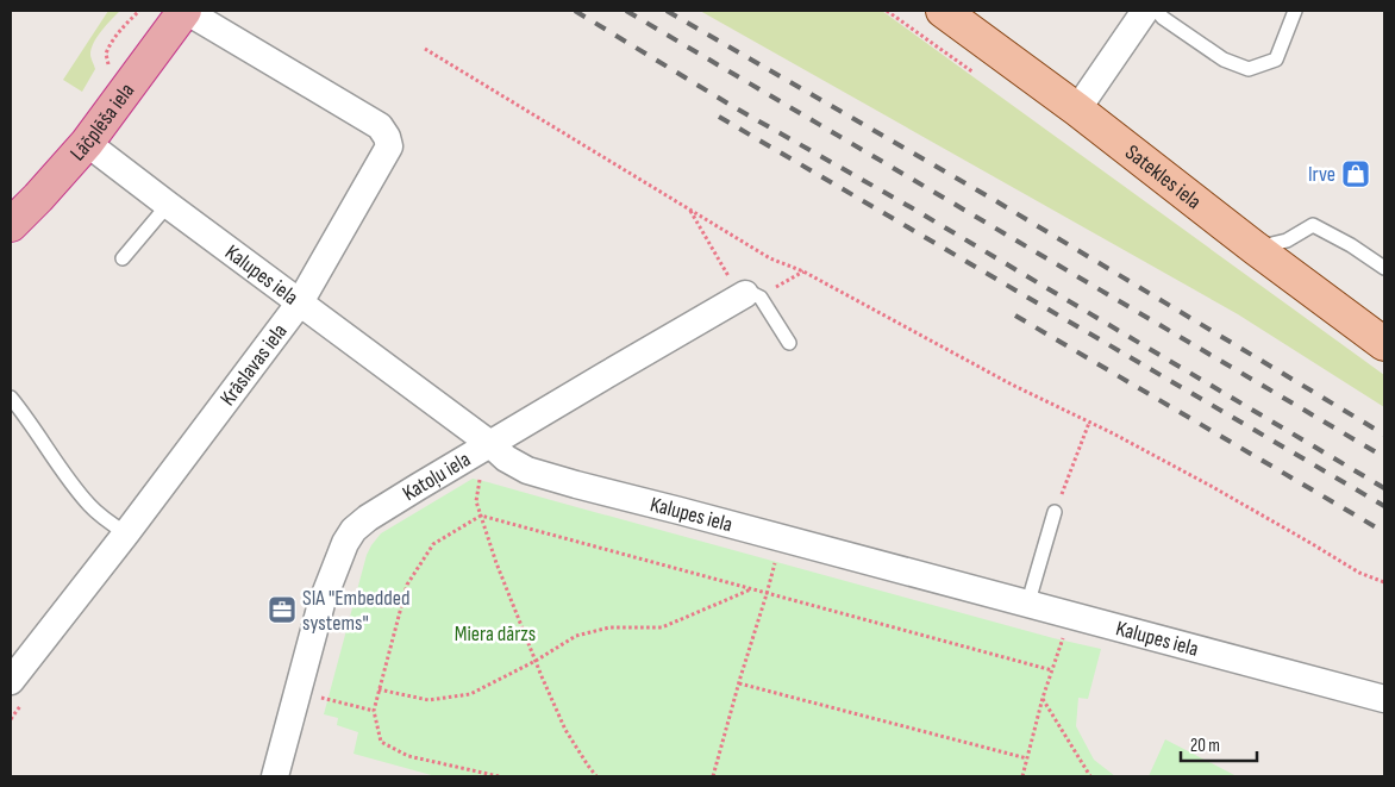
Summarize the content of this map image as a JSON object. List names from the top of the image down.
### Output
{
  "streets": {
    "highway": ["Lāčplēša iela"],
    "main road": ["Satekles iela"],
    "street": ["Kalupes iela", "Krāslavas iela", "Katoļu iela"]
  },
  "crossings": [
    ["Lāčplēša iela", "Kalupes iela"],
    ["Lāčplēša iela", "Krāslavas iela"],
    ["Kalupes iela", "Krāslavas iela"],
    ["Kalupes iela", "Katoļu iela"]
  ],
  "parks": ["Miera dārzs"],
  "places": {
    "shop": ["Irve"],
    "office": ["SIA \"Embedded systems\""]
  },
  "scale_bar": "20 m"
}
